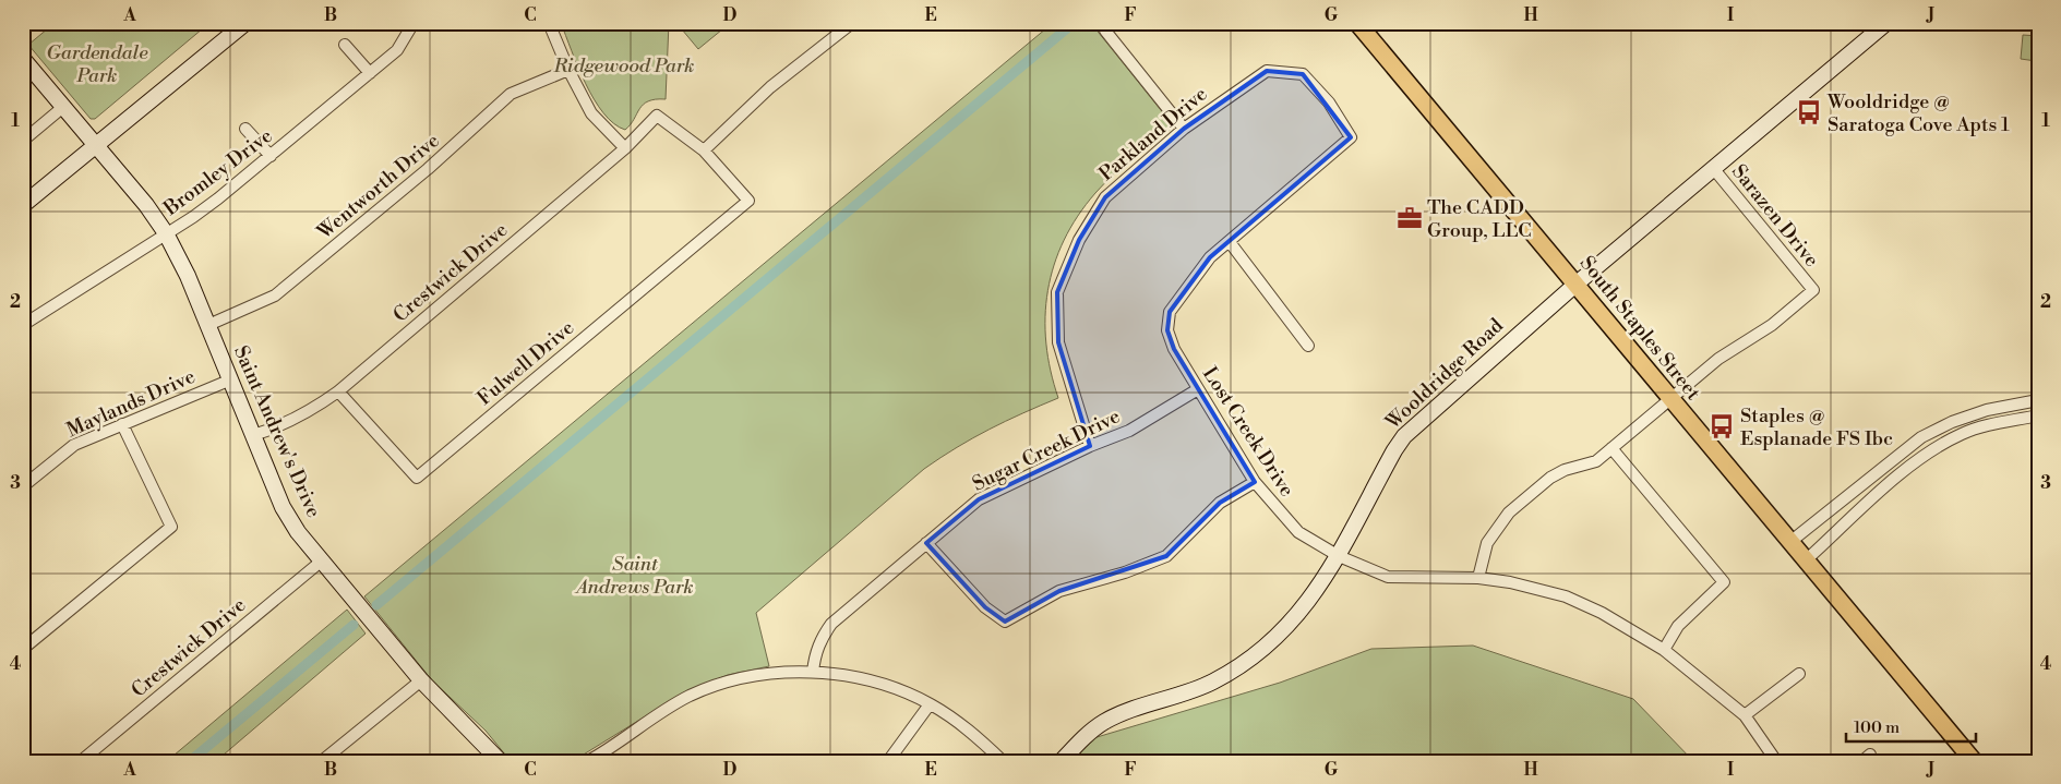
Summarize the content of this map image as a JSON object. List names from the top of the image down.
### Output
{
  "streets": {
    "main road": ["South Staples Street"],
    "street": [
      "Parkland Drive",
      "Bromley Drive",
      "Wentworth Drive",
      "Sarazen Drive",
      "Crestwick Drive",
      "Fulwell Drive",
      "Wooldridge Road",
      "Maylands Drive",
      "Saint Andrew's Drive",
      "Lost Creek Drive",
      "Sugar Creek Drive"
    ]
  },
  "crossings": [
    ["Parkland Drive", "Lost Creek Drive"],
    ["Parkland Drive", "Sugar Creek Drive"],
    ["Bromley Drive", "Saint Andrew's Drive"],
    ["Wentworth Drive", "Saint Andrew's Drive"],
    ["Sarazen Drive", "South Staples Street"],
    ["Sarazen Drive", "Wooldridge Road"],
    ["Sarazen Drive", "Lost Creek Drive"],
    ["Crestwick Drive", "Fulwell Drive"],
    ["Crestwick Drive", "Saint Andrew's Drive"],
    ["South Staples Street", "Wooldridge Road"],
    ["Wooldridge Road", "Lost Creek Drive"],
    ["Maylands Drive", "Saint Andrew's Drive"],
    ["Lost Creek Drive", "Sugar Creek Drive"]
  ],
  "parks": ["Gardendale Park", "Ridgewood Park", "Saint Andrews Park"],
  "places": {
    "bus stop": ["Wooldridge @ Saratoga Cove Apts 1", "Staples @ Esplanade FS Ibc"],
    "office": ["The CADD Group, LLC"]
  },
  "scale_bar": "100 m",
  "grid": {
    "columns": [
      "A",
      "B",
      "C",
      "D",
      "E",
      "F",
      "G",
      "H",
      "I",
      "J"
    ],
    "rows": [
      "1",
      "2",
      "3",
      "4"
    ]
  }
}
